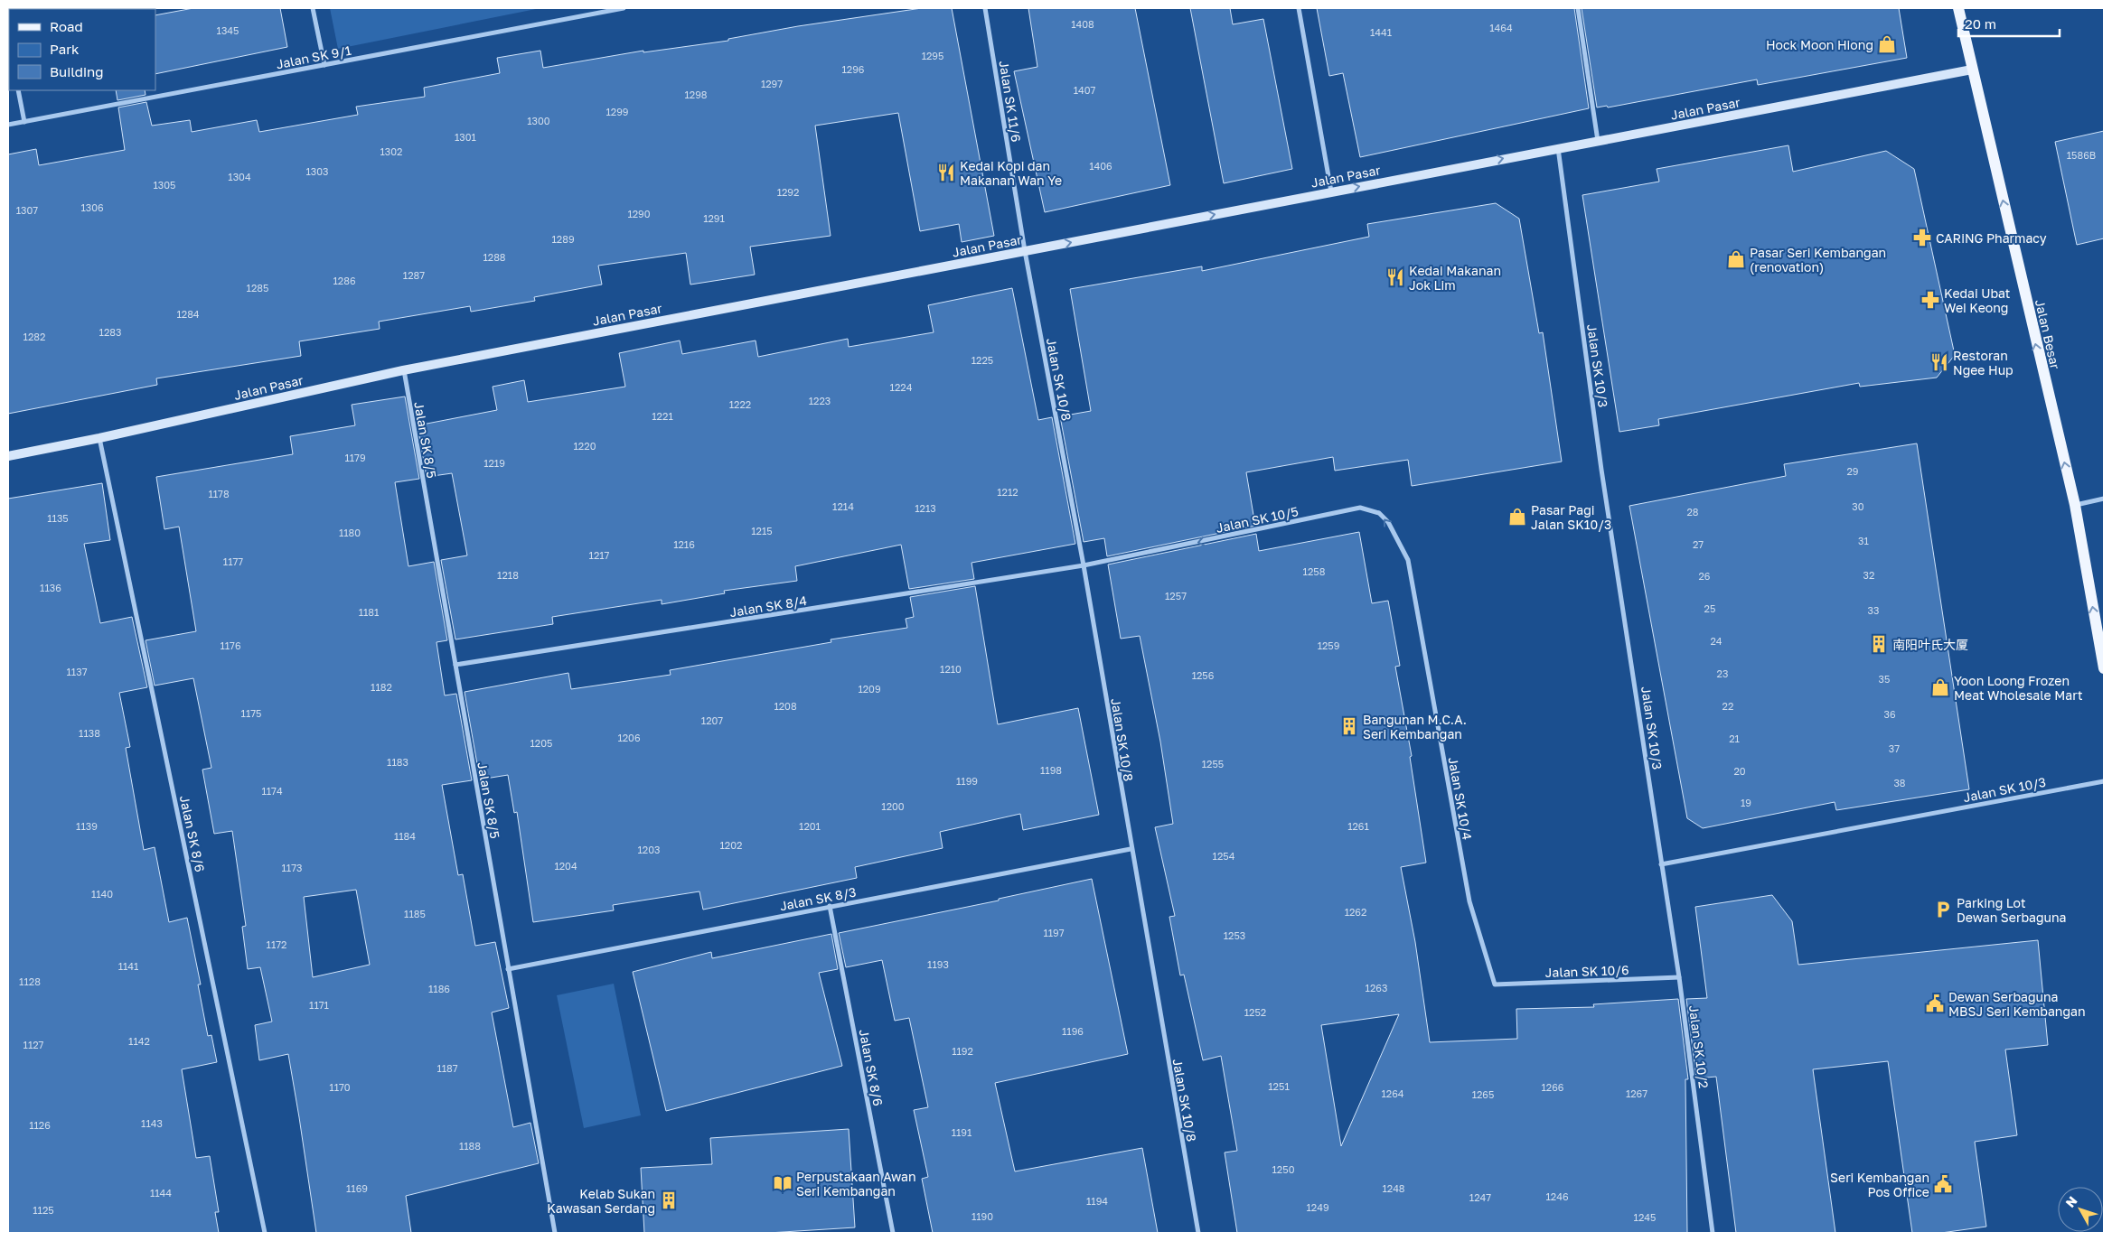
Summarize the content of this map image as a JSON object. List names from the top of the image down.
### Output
{
  "streets": {
    "main road": ["Jalan Besar"],
    "street": [
      "Jalan SK 9/1",
      "Jalan SK 11/6",
      "Jalan Pasar",
      "Jalan SK 10/3",
      "Jalan SK 10/8",
      "Jalan SK 8/5",
      "Jalan SK 10/5",
      "Jalan SK 8/4",
      "Jalan SK 10/4",
      "Jalan SK 8/6",
      "Jalan SK 8/3",
      "Jalan SK 10/6",
      "Jalan SK 10/2"
    ]
  },
  "crossings": [
    ["Jalan SK 11/6", "Jalan Pasar"],
    ["Jalan SK 11/6", "Jalan SK 10/8"],
    ["Jalan Pasar", "Jalan Besar"],
    ["Jalan Pasar", "Jalan SK 10/3"],
    ["Jalan Pasar", "Jalan SK 10/8"],
    ["Jalan Pasar", "Jalan SK 8/5"],
    ["Jalan Pasar", "Jalan SK 8/6"],
    ["Jalan SK 10/3", "Jalan SK 10/2"],
    ["Jalan SK 10/8", "Jalan SK 10/5"],
    ["Jalan SK 10/8", "Jalan SK 8/4"],
    ["Jalan SK 10/8", "Jalan SK 8/3"],
    ["Jalan SK 8/5", "Jalan SK 8/4"],
    ["Jalan SK 8/5", "Jalan SK 8/3"],
    ["Jalan SK 10/5", "Jalan SK 8/4"],
    ["Jalan SK 10/5", "Jalan SK 10/4"],
    ["Jalan SK 10/4", "Jalan SK 10/6"],
    ["Jalan SK 8/6", "Jalan SK 8/3"],
    ["Jalan SK 10/6", "Jalan SK 10/2"]
  ],
  "one_way": ["Jalan Besar", "Jalan SK 10/5"],
  "places": {
    "shop": [
      "Hock Moon Hiong",
      "Pasar Seri Kembangan (renovation)",
      "Pasar Pagi Jalan SK10/3",
      "Yoon Loong Frozen Meat Wholesale Mart"
    ],
    "restaurant": ["Kedai Kopi dan Makanan Wan Ye", "Kedai Makanan Jok Lim", "Restoran Ngee Hup"],
    "pharmacy": ["CARiNG Pharmacy", "Kedai Ubat Wei Keong"],
    "building": ["南阳叶氏大厦", "Bangunan M.C.A. Seri Kembangan", "Kelab Sukan Kawasan Serdang"],
    "parking": ["Parking Lot Dewan Serbaguna"],
    "public building": ["Dewan Serbaguna MBSJ Seri Kembangan", "Seri Kembangan Pos Office"],
    "library": ["Perpustakaan Awan Seri Kembangan"]
  },
  "house_numbers": [
    "1408",
    "1464",
    "1345",
    "1441",
    "1295",
    "1296",
    "1297",
    "1407",
    "1298",
    "1299",
    "1300",
    "1301",
    "1302",
    "1586B",
    "1406",
    "1303",
    "1304",
    "1305",
    "1292",
    "1306",
    "1307",
    "1290",
    "1291",
    "1289",
    "1288",
    "1287",
    "1286",
    "1285",
    "1284",
    "1283",
    "1282",
    "1225",
    "1224",
    "1223",
    "1222",
    "1221",
    "1220",
    "1179",
    "1219",
    "29",
    "1212",
    "1178",
    "1214",
    "30",
    "1213",
    "28",
    "1135",
    "1215",
    "1180",
    "31",
    "1216",
    "27",
    "1217",
    "1177",
    "1258",
    "1218",
    "32",
    "26",
    "1136",
    "1257",
    "25",
    "33",
    "1181",
    "24",
    "1176",
    "1259",
    "1210",
    "1137",
    "23",
    "1256",
    "35",
    "1182",
    "1209",
    "1208",
    "22",
    "1175",
    "36",
    "1207",
    "1138",
    "1206",
    "21",
    "1205",
    "37",
    "1183",
    "1255",
    "1198",
    "20",
    "1199",
    "38",
    "1174",
    "19",
    "1200",
    "1139",
    "1201",
    "1261",
    "1184",
    "1202",
    "1203",
    "1254",
    "1204",
    "1173",
    "1140",
    "1262",
    "1185",
    "1197",
    "1253",
    "1172",
    "1193",
    "1141",
    "1128",
    "1263",
    "1186",
    "1171",
    "1252",
    "1196",
    "1142",
    "1127",
    "1192",
    "1187",
    "1251",
    "1170",
    "1266",
    "1264",
    "1267",
    "1265",
    "1143",
    "1126",
    "1191",
    "1188",
    "1250",
    "1169",
    "1248",
    "1144",
    "1246",
    "1247",
    "1194",
    "1249",
    "1125",
    "1190",
    "1245"
  ],
  "legend": ["Road", "Park", "Building"],
  "scale_bar": "20 m",
  "north": "top left"
}
